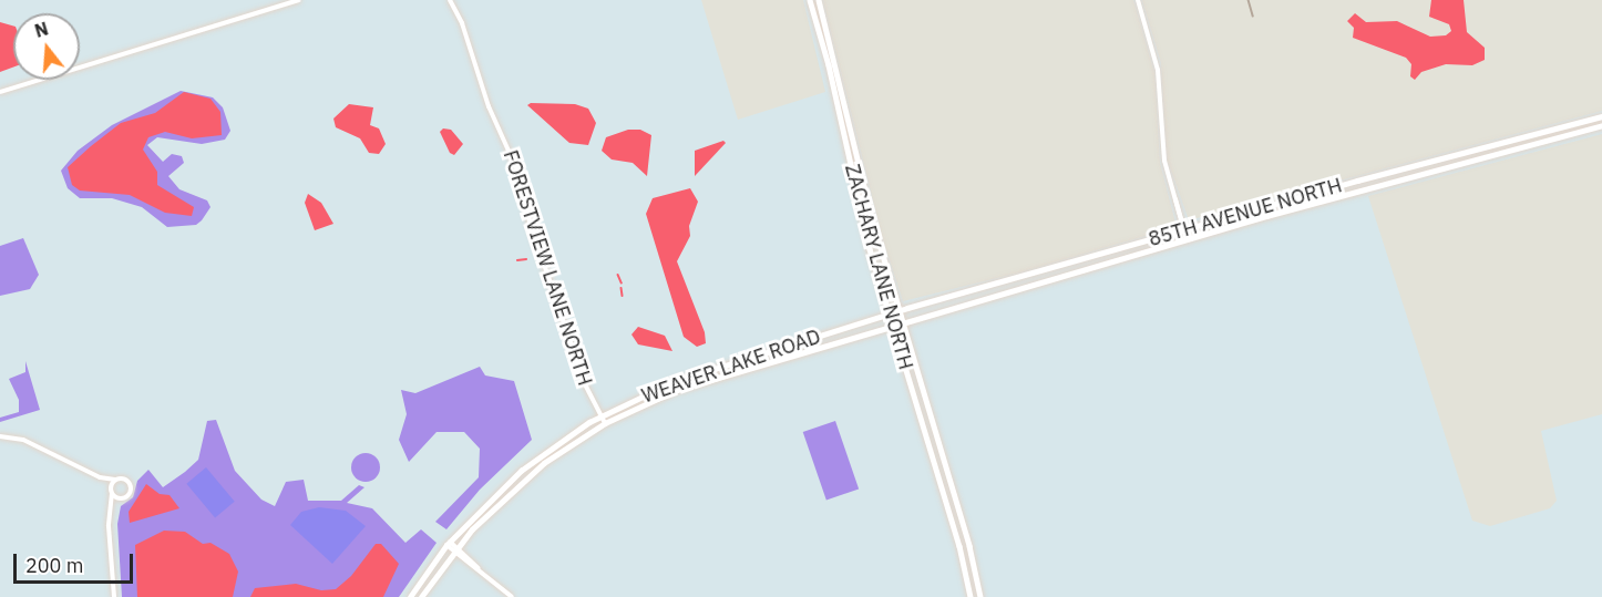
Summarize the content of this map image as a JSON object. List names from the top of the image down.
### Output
{
  "streets": {
    "main road": ["85TH AVENUE NORTH", "ZACHARY LANE NORTH", "WEAVER LAKE ROAD"],
    "street": ["FORESTVIEW LANE NORTH"]
  },
  "crossings": [
    ["85TH AVENUE NORTH", "ZACHARY LANE NORTH"],
    ["85TH AVENUE NORTH", "WEAVER LAKE ROAD"],
    ["ZACHARY LANE NORTH", "WEAVER LAKE ROAD"],
    ["FORESTVIEW LANE NORTH", "WEAVER LAKE ROAD"]
  ],
  "scale_bar": "200 m",
  "north": "top"
}
